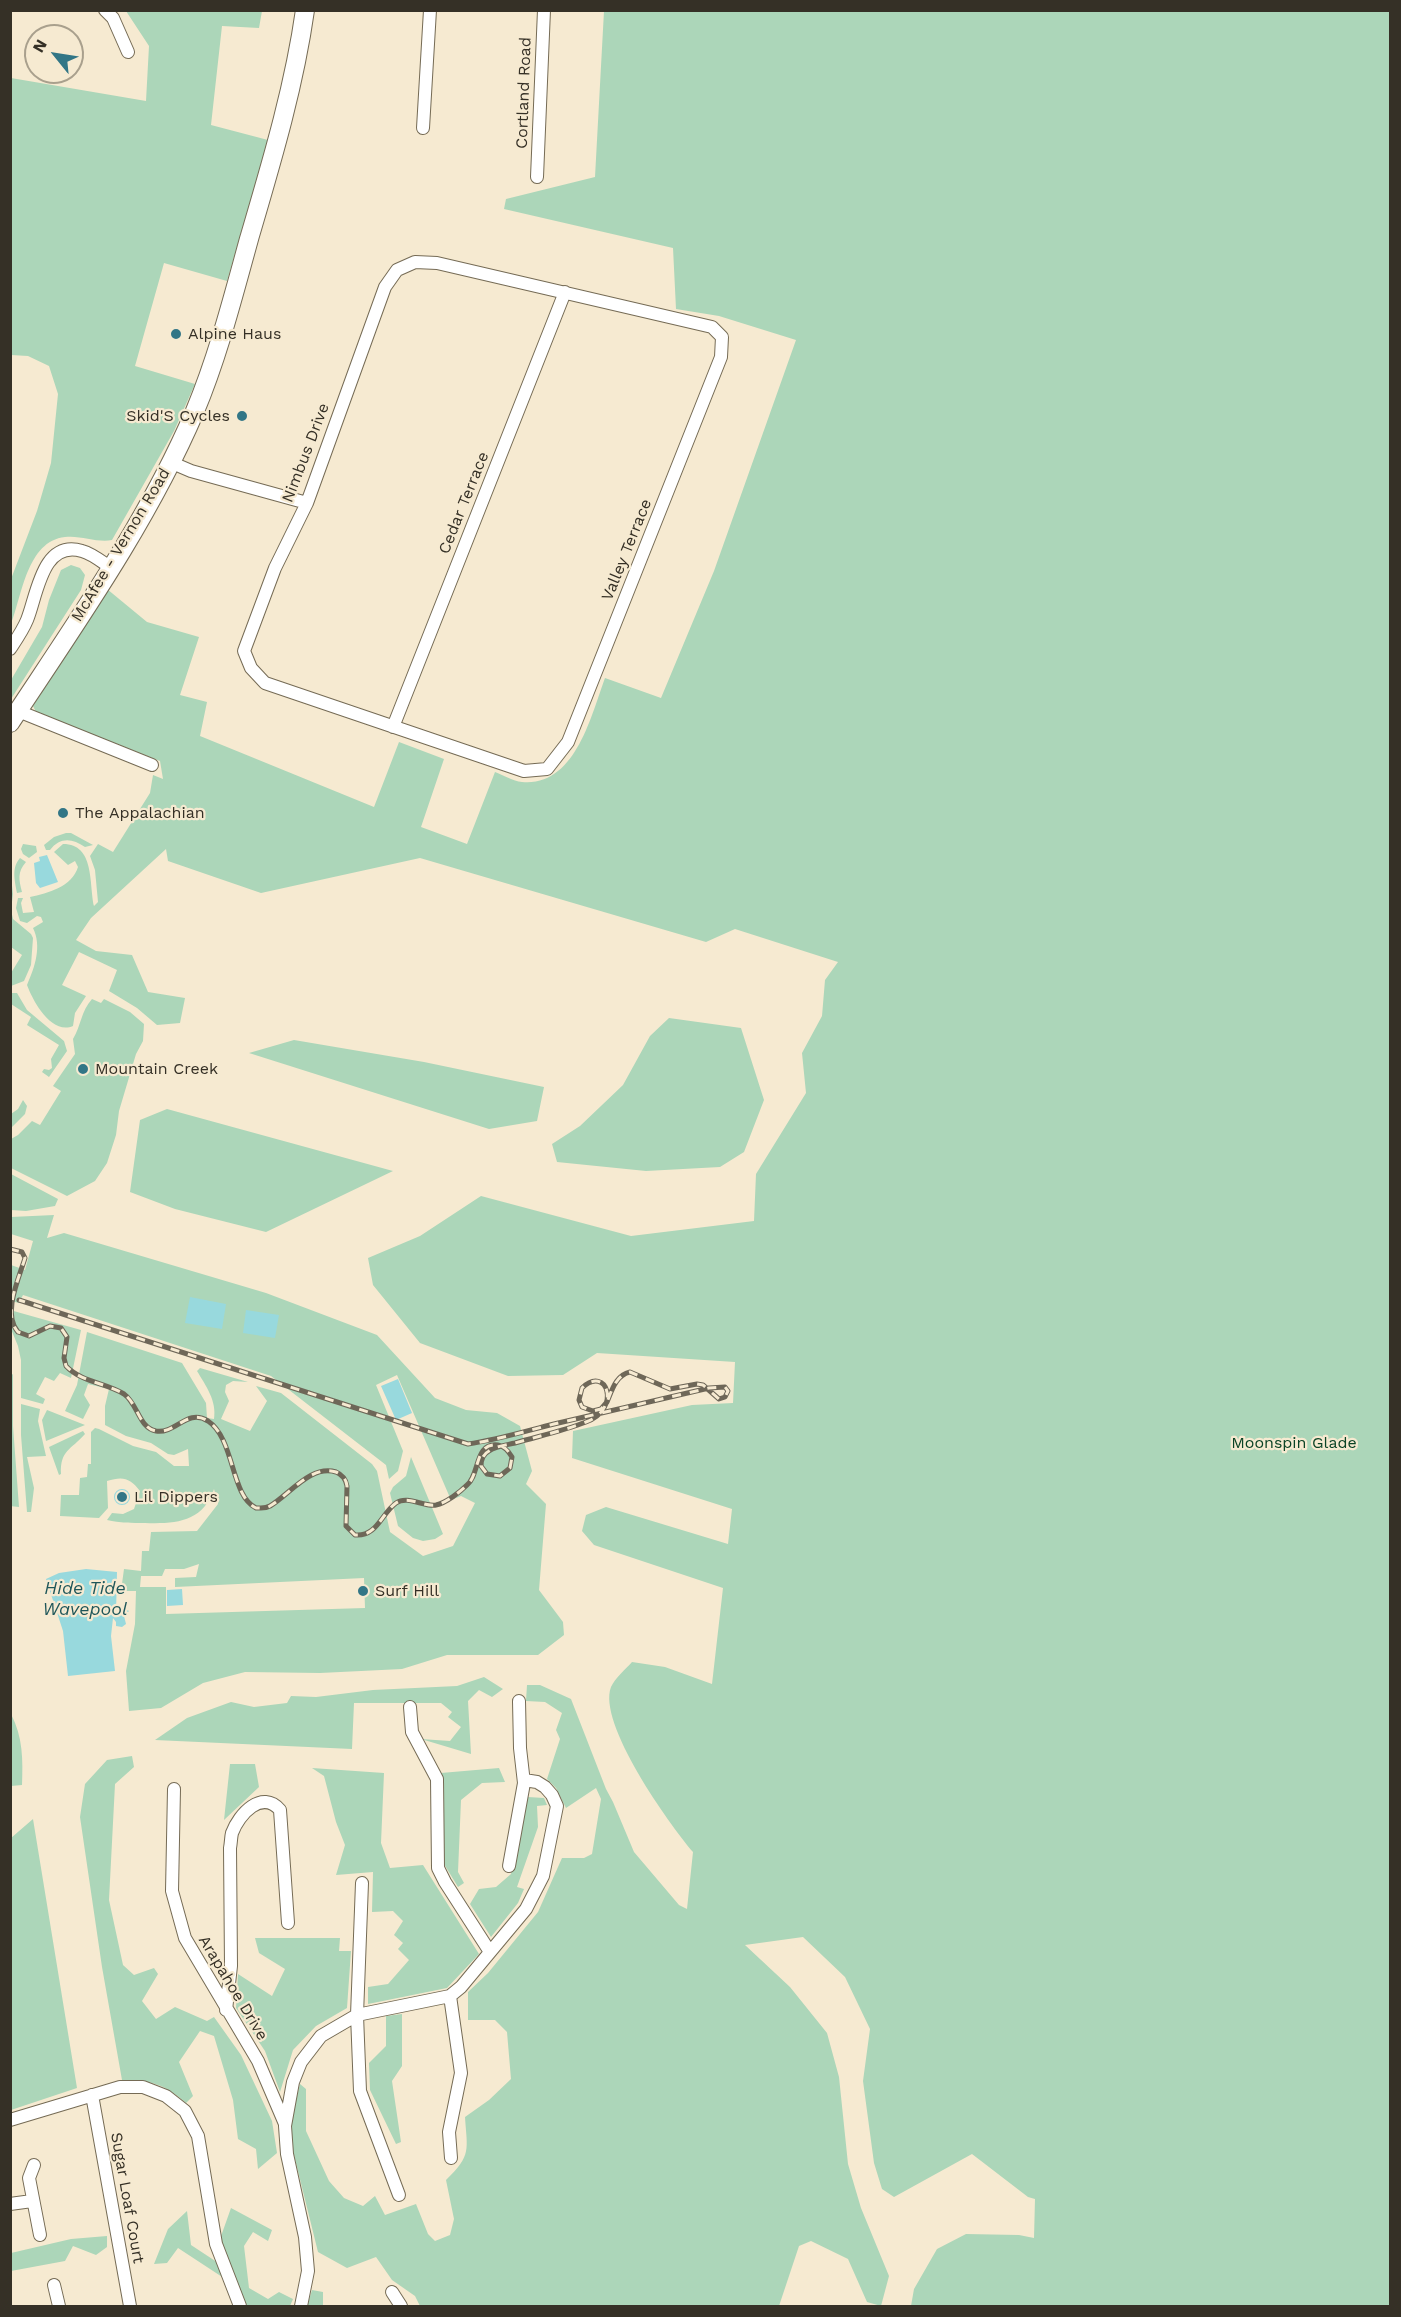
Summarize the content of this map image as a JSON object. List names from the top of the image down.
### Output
{
  "streets": {
    "main road": ["McAfee - Vernon Road"],
    "street": [
      "Cortland Road",
      "Nimbus Drive",
      "Cedar Terrace",
      "Valley Terrace",
      "Arapahoe Drive",
      "Sugar Loaf Court"
    ]
  },
  "crossings": [
    ["Nimbus Drive", "Cedar Terrace"],
    ["Nimbus Drive", "Valley Terrace"]
  ],
  "water": ["Hide Tide Wavepool"],
  "parks": ["Moonspin Glade"],
  "places": [
    "Alpine Haus",
    "Skid'S Cycles",
    "The Appalachian",
    "Mountain Creek",
    "Lil Dippers",
    "Surf Hill"
  ],
  "north": "top left"
}
